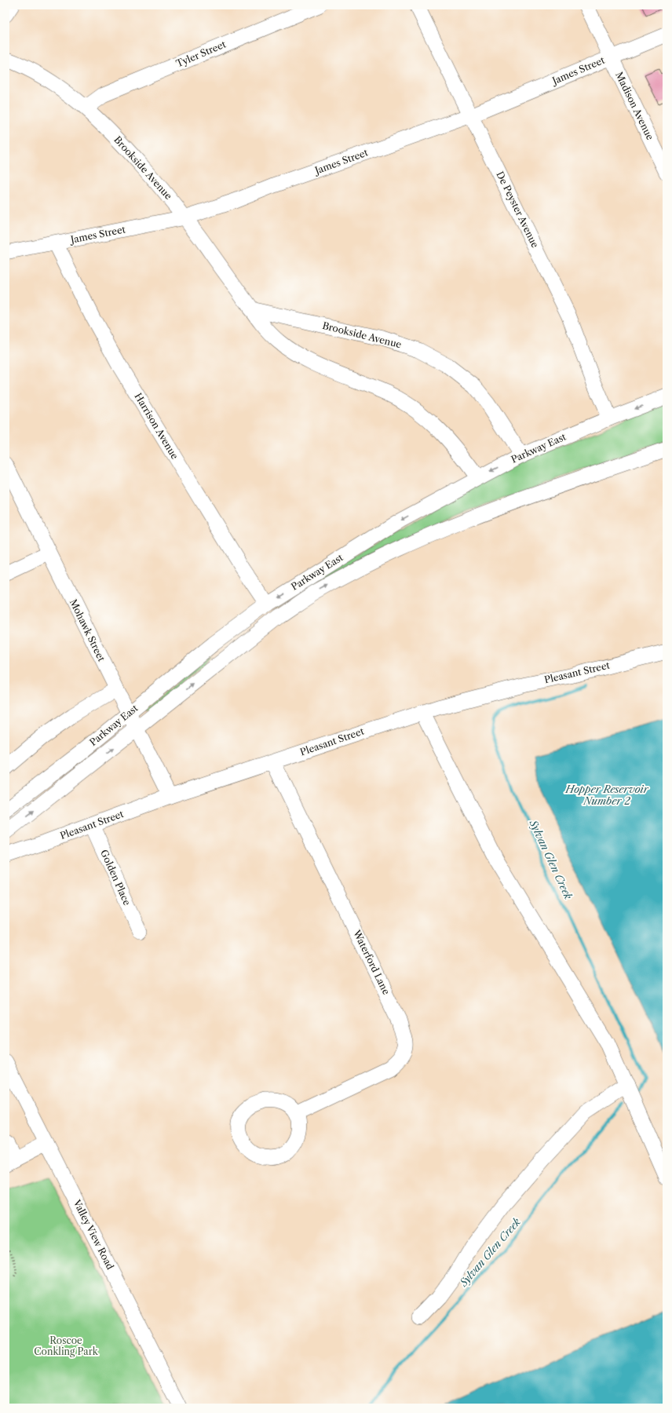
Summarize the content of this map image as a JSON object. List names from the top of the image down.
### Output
{
  "streets": {
    "street": [
      "Tyler Street",
      "James Street",
      "Madison Avenue",
      "Brookside Avenue",
      "De Peyster Avenue",
      "Harrison Avenue",
      "Parkway East",
      "Mohawk Street",
      "Pleasant Street",
      "Golden Place",
      "Waterford Lane",
      "Valley View Road"
    ]
  },
  "crossings": [
    ["Tyler Street", "Brookside Avenue"],
    ["James Street", "Madison Avenue"],
    ["James Street", "Brookside Avenue"],
    ["James Street", "De Peyster Avenue"],
    ["James Street", "Harrison Avenue"],
    ["Brookside Avenue", "Parkway East"],
    ["De Peyster Avenue", "Parkway East"],
    ["Harrison Avenue", "Parkway East"],
    ["Parkway East", "Mohawk Street"],
    ["Mohawk Street", "Pleasant Street"],
    ["Pleasant Street", "Golden Place"],
    ["Pleasant Street", "Waterford Lane"]
  ],
  "water": ["Hopper Reservoir Number 2", "Sylvan Glen Creek"],
  "parks": ["Roscoe Conkling Park"]
}
